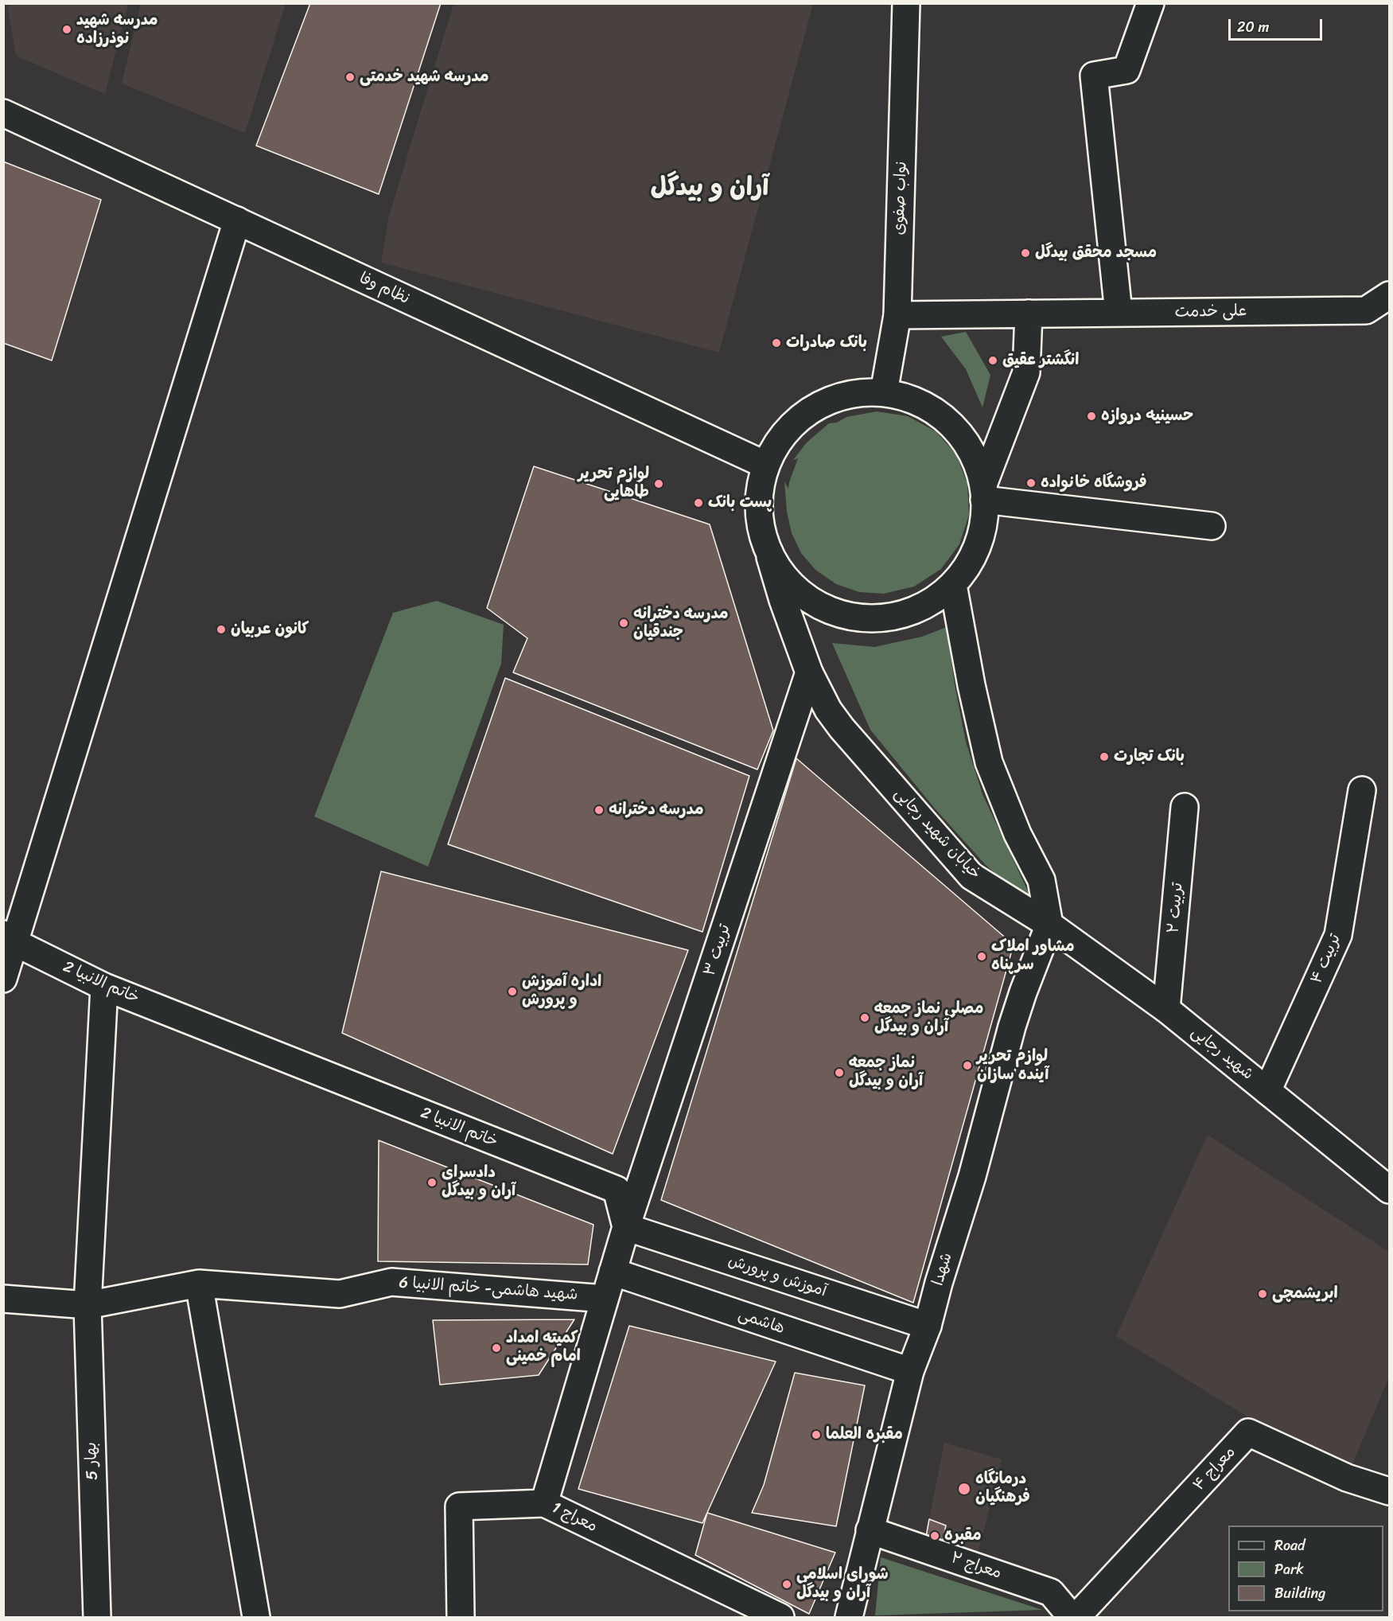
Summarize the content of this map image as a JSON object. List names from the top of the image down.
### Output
{
  "streets": {
    "street": [
      "نواب صفوی",
      "نظام وفا",
      "علی خدمت",
      "خیابان شهید رجایی",
      "تربیت ۲",
      "تربیت ۳",
      "تربیت ۴",
      "خاتم الانبیا 2",
      "شهید رجایی",
      "شهدا",
      "آموزش و پرورش",
      "شهید هاشمی- خاتم الانبیا 6",
      "هاشمی",
      "بهار 5",
      "معراج ۴",
      "معراج 1",
      "معراج ۲"
    ]
  },
  "crossings": [
    ["نواب صفوی", "علی خدمت"],
    ["خیابان شهید رجایی", "تربیت ۳"],
    ["خیابان شهید رجایی", "شهید رجایی"],
    ["خیابان شهید رجایی", "شهدا"],
    ["تربیت ۲", "شهید رجایی"],
    ["تربیت ۳", "خاتم الانبیا 2"],
    ["تربیت ۳", "آموزش و پرورش"],
    ["تربیت ۴", "شهید رجایی"],
    ["خاتم الانبیا 2", "آموزش و پرورش"],
    ["خاتم الانبیا 2", "بهار 5"],
    ["شهید رجایی", "شهدا"],
    ["شهدا", "آموزش و پرورش"],
    ["شهدا", "هاشمی"],
    ["شهدا", "معراج ۲"],
    ["شهید هاشمی- خاتم الانبیا 6", "بهار 5"]
  ],
  "districts": ["آران و بیدگل"],
  "places": [
    "مدرسه شهید نوذرزاده",
    "مدرسه شهید خدمتی",
    "مسجد محقق بیدگل",
    "بانک صادرات",
    "انگشتر عقیق",
    "حسینیه دروازه",
    "فروشگاه خانواده",
    "لوازم تحریر طاهایی",
    "پست بانک",
    "مدرسه دخترانه جندقیان",
    "کانون عربیان",
    "بانک تجارت",
    "مدرسه دخترانه",
    "مشاور املاک سرپناه",
    "اداره آموزش و پرورش",
    "مصلی نماز جمعه آران و بیدگل",
    "لوازم تحریر آینده سازان",
    "نماز جمعه آران و بیدگل",
    "دادسرای آران و بیدگل",
    "ابریشمچی",
    "کمیته امداد امام خمینی",
    "مقبره العلما",
    "درمانگاه فرهنگیان",
    "مقبره",
    "شورای اسلامی آران و بیدگل"
  ],
  "legend": ["Road", "Park", "Building"],
  "scale_bar": "20 m"
}
